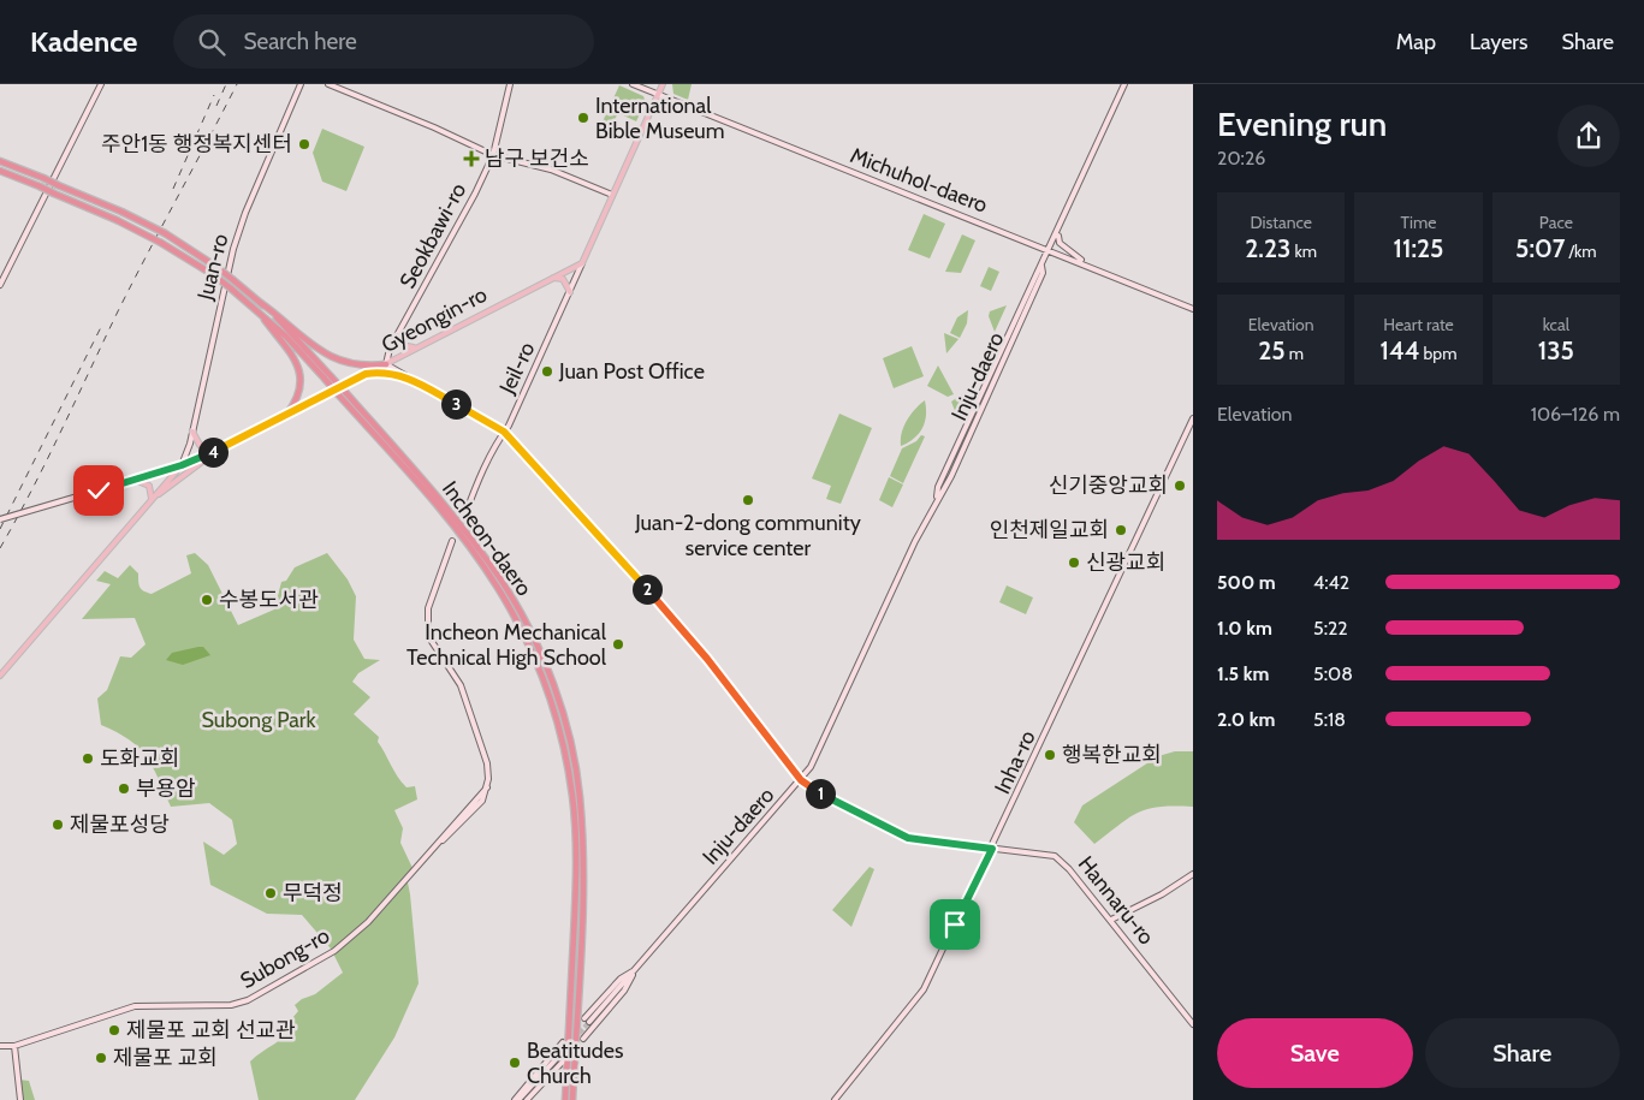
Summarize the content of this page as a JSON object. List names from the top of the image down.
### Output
{
  "streets": {
    "highway": ["Incheon-daero"],
    "main road": [
      "Michuhol-daero",
      "Seokbawi-ro",
      "Juan-ro",
      "Gyeongin-ro",
      "Jeil-ro",
      "Inju-daero",
      "Inha-ro",
      "Hannaru-ro",
      "Subong-ro"
    ]
  },
  "crossings": [
    ["Michuhol-daero", "Inju-daero"],
    ["Seokbawi-ro", "Gyeongin-ro"],
    ["Seokbawi-ro", "Hannaru-ro"],
    ["Juan-ro", "Gyeongin-ro"],
    ["Gyeongin-ro", "Jeil-ro"],
    ["Gyeongin-ro", "Hannaru-ro"],
    ["Jeil-ro", "Hannaru-ro"],
    ["Inju-daero", "Hannaru-ro"],
    ["Inha-ro", "Hannaru-ro"]
  ],
  "parks": ["Subong Park"],
  "places": {
    "other": [
      "International Bible Museum",
      "주안1동 행정복지센터",
      "Juan Post Office",
      "신기중앙교회",
      "Juan-2-dong community service center",
      "인천제일교회",
      "신광교회",
      "수봉도서관",
      "Incheon Mechanical Technical High School",
      "행복한교회",
      "도화교회",
      "부용암",
      "제물포성당",
      "무덕정",
      "제물포 교회 선교관",
      "제물포 교회",
      "Beatitudes Church"
    ],
    "health": ["남구 보건소"]
  },
  "page": {
    "header": "Kadence",
    "search": "Search here",
    "nav": ["Map", "Layers", "Share"],
    "heading": ["Evening run", "20:26"],
    "stats": [
      ["Distance", "2.23 km"],
      ["Time", "11:25"],
      ["Pace", "5:07 /km"],
      ["Elevation", "25 m"],
      ["Heart rate", "144 bpm"],
      ["kcal", "135"]
    ],
    "pins": [
      "3",
      "4",
      "2",
      "1"
    ],
    "chart": ["Elevation", "106–126 m"],
    "list": [
      {
        "name": "500 m",
        "note": "4:42"
      },
      {
        "name": "1.0 km",
        "note": "5:22"
      },
      {
        "name": "1.5 km",
        "note": "5:08"
      },
      {
        "name": "2.0 km",
        "note": "5:18"
      }
    ],
    "buttons": ["Save", "Share"]
  }
}
